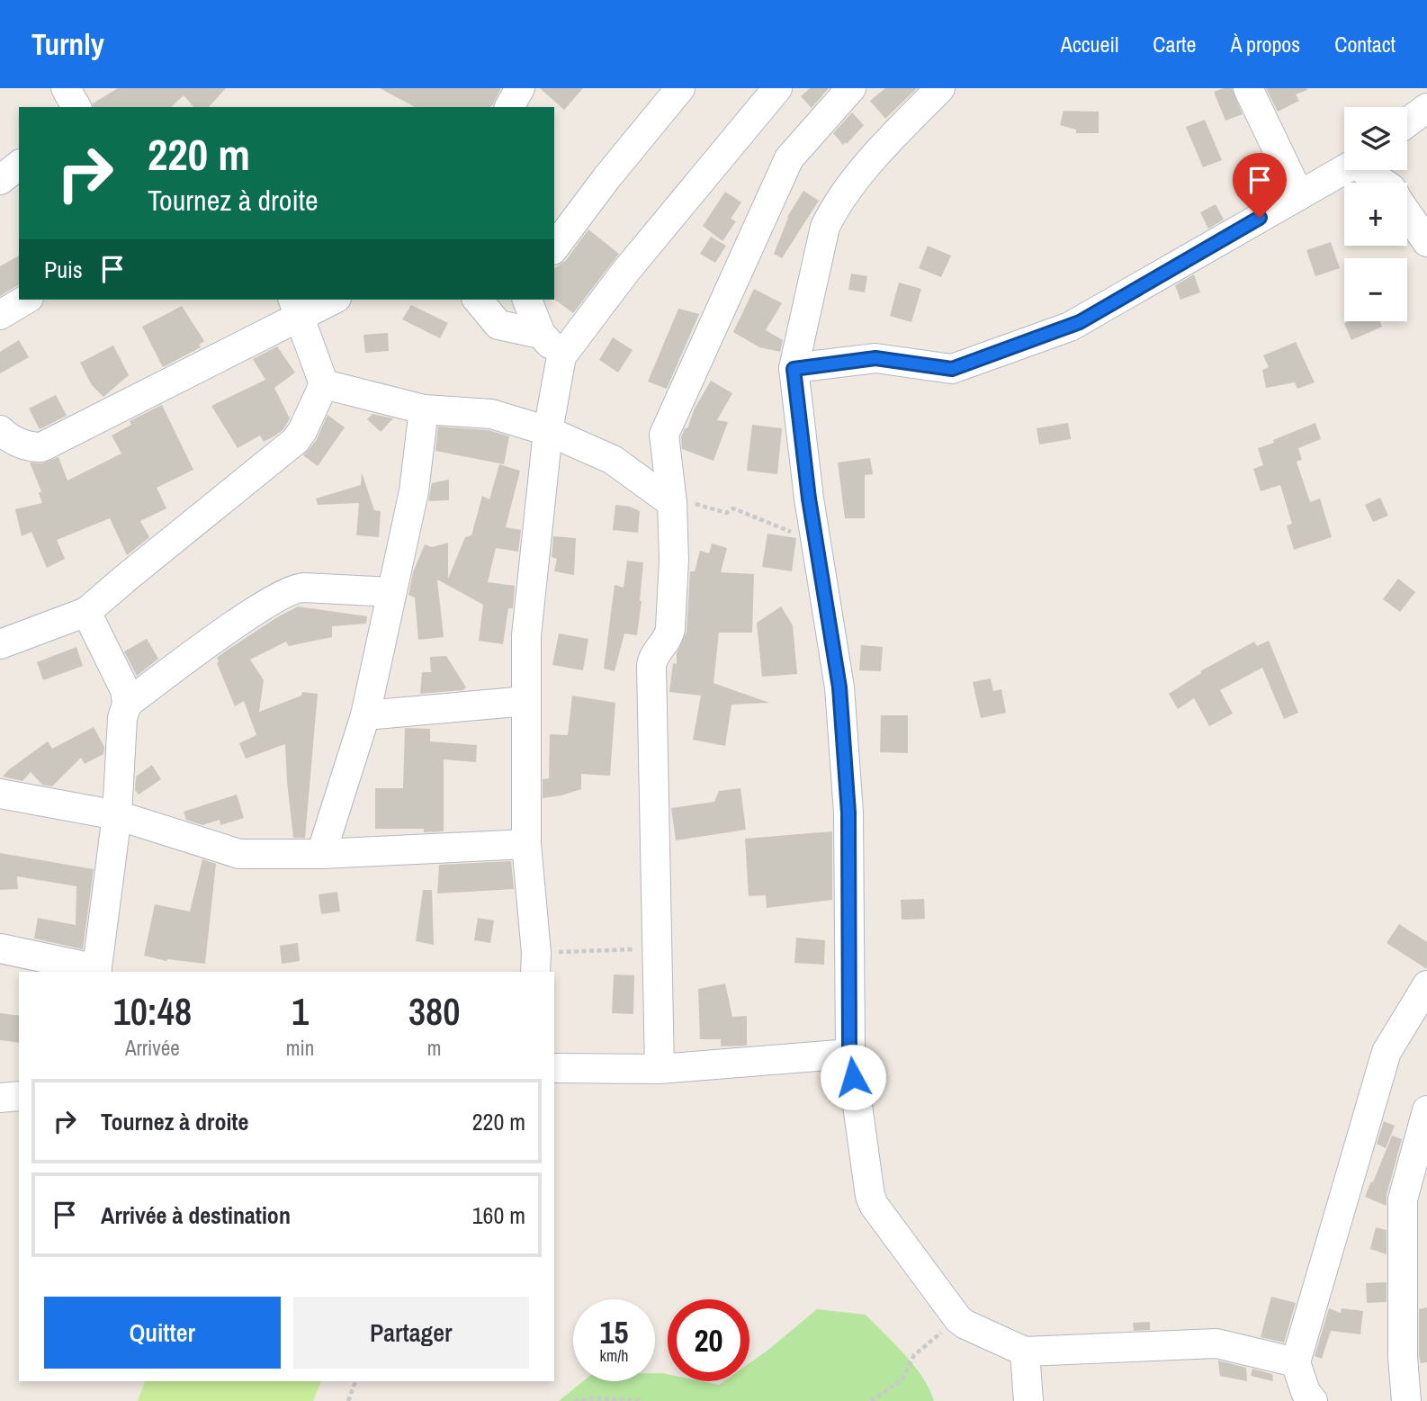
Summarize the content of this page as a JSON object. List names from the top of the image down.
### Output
{
  "page": {
    "header": "Turnly",
    "nav": [
      "Accueil",
      "Carte",
      "À propos",
      "Contact"
    ],
    "map_buttons": ["+", "−"],
    "turn": ["220 m", "Tournez à droite"],
    "then": "Puis",
    "eta": [
      "10:48",
      "Arrivée",
      "1",
      "min",
      "380",
      "m"
    ],
    "list": [
      {
        "name": "Tournez à droite",
        "value": "220 m"
      },
      {
        "name": "Arrivée à destination",
        "value": "160 m"
      }
    ],
    "buttons": ["Quitter", "Partager"],
    "speed": "15 km/h",
    "limit": "20"
  }
}
